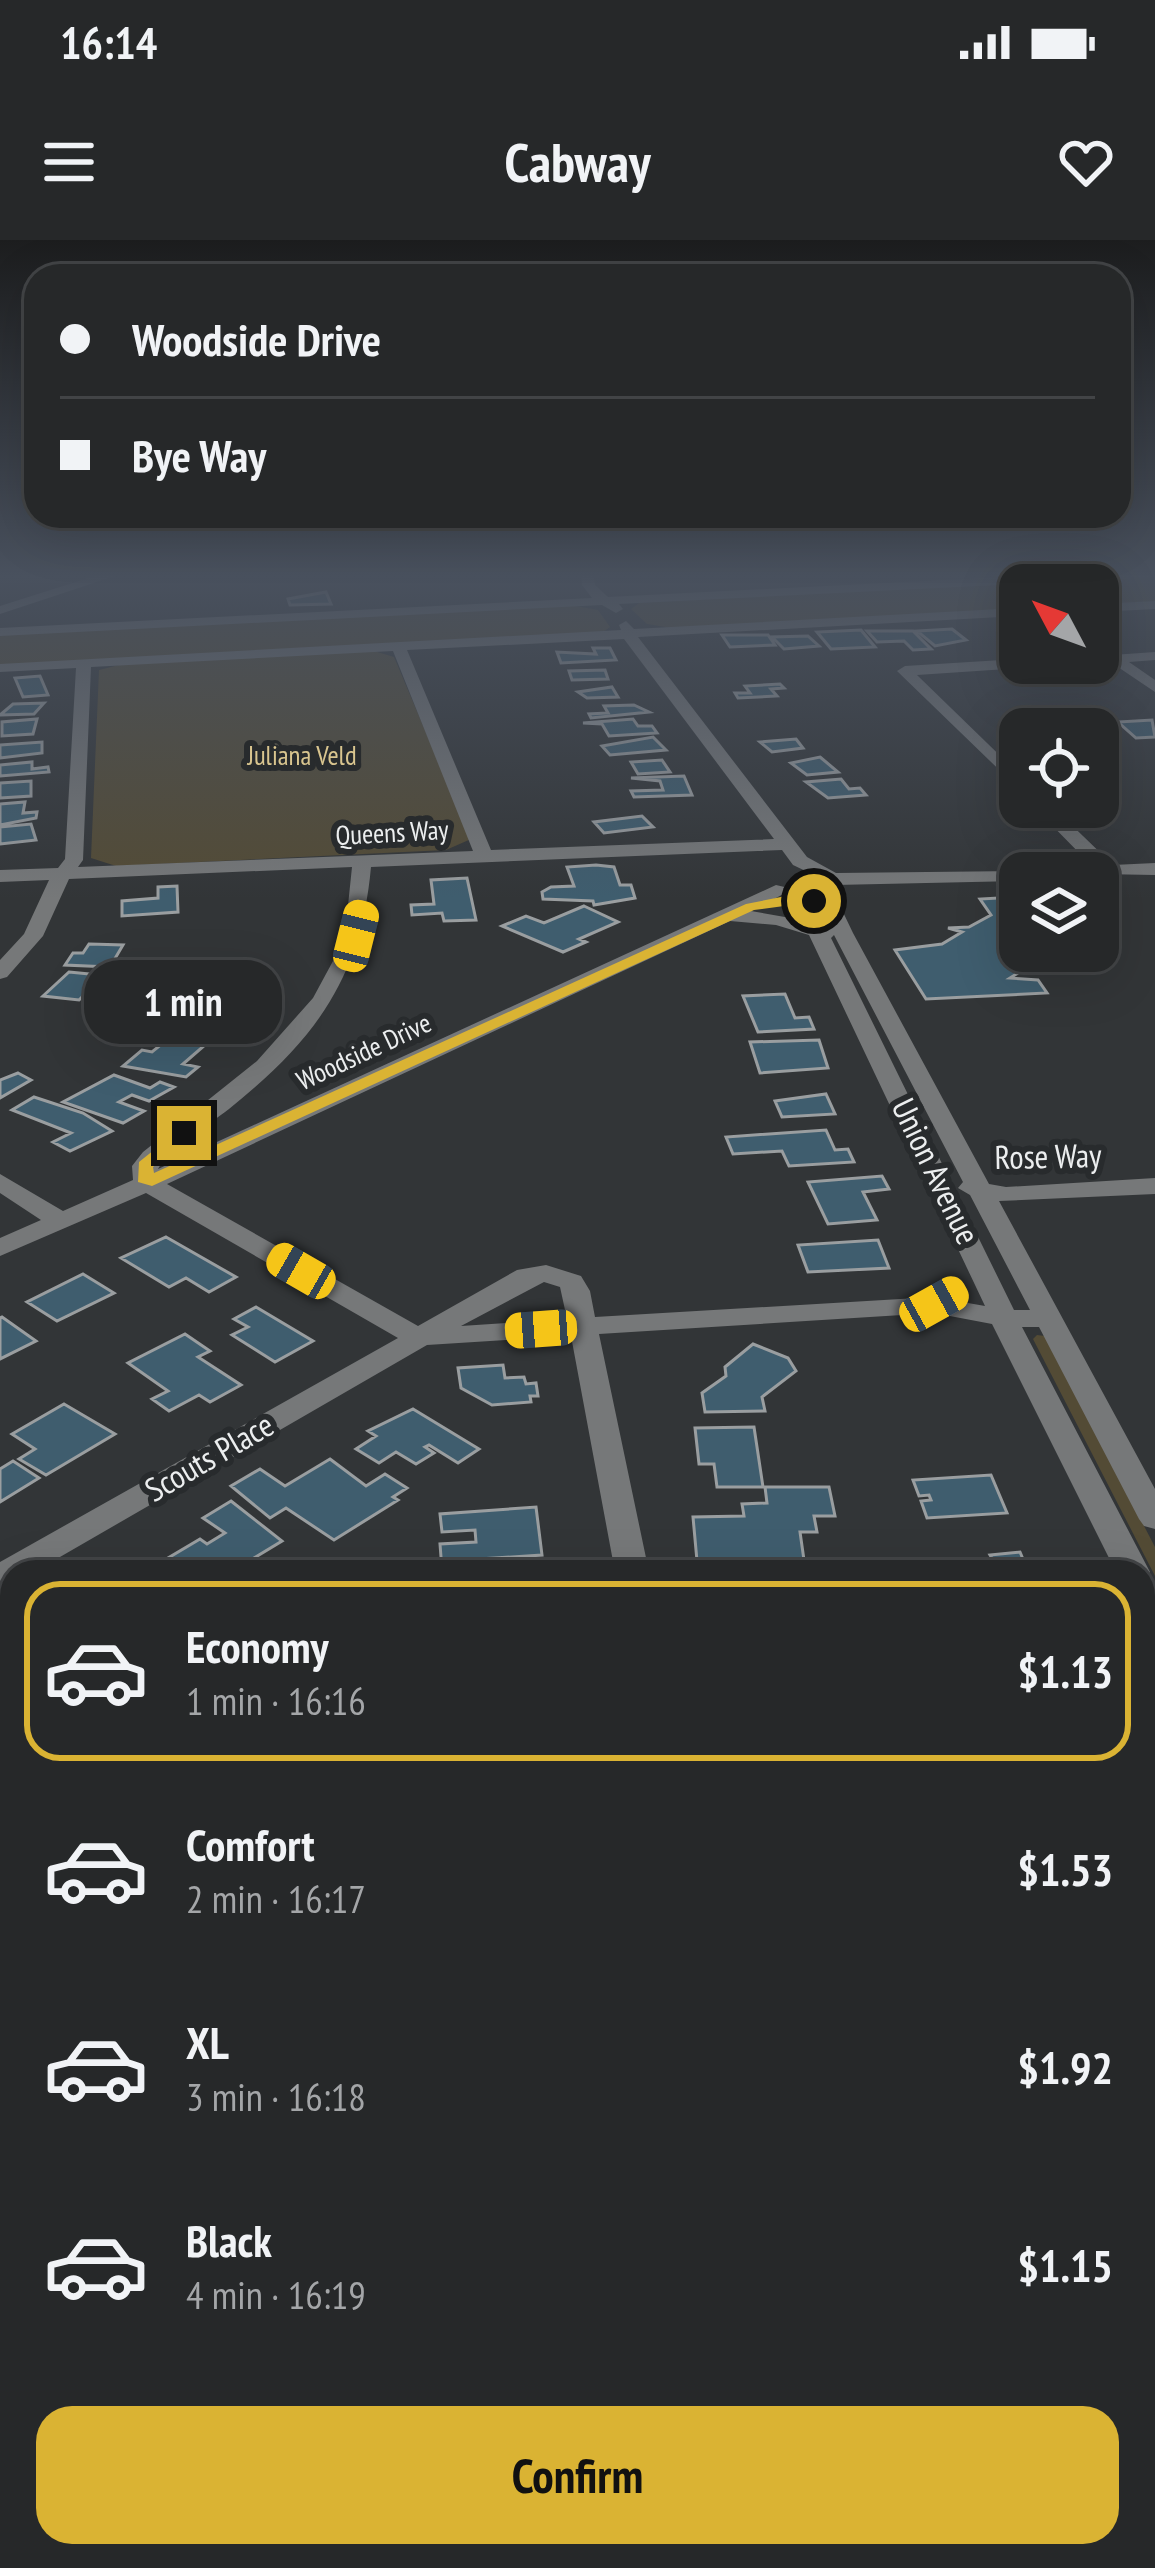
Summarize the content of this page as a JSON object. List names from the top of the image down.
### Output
{
  "streets": {
    "street": [
      "Queens Way",
      "Woodside Drive",
      "Rose Way",
      "Union Avenue",
      "Scouts Place"
    ]
  },
  "crossings": [
    ["Queens Way", "Union Avenue"],
    ["Woodside Drive", "Union Avenue"],
    ["Rose Way", "Union Avenue"],
    ["Union Avenue", "Scouts Place"]
  ],
  "parks": ["Juliana Veld"],
  "north": "top left",
  "page": {
    "status": "16:14",
    "header": "Cabway",
    "banner": ["Woodside Drive", "Bye Way"],
    "bubble": "1 min",
    "list": [
      {
        "name": "Economy",
        "note": "1 min · 16:16",
        "value": "$1.13"
      },
      {
        "name": "Comfort",
        "note": "2 min · 16:17",
        "value": "$1.53"
      },
      {
        "name": "XL",
        "note": "3 min · 16:18",
        "value": "$1.92"
      },
      {
        "name": "Black",
        "note": "4 min · 16:19",
        "value": "$1.15"
      }
    ],
    "buttons": "Confirm"
  }
}
